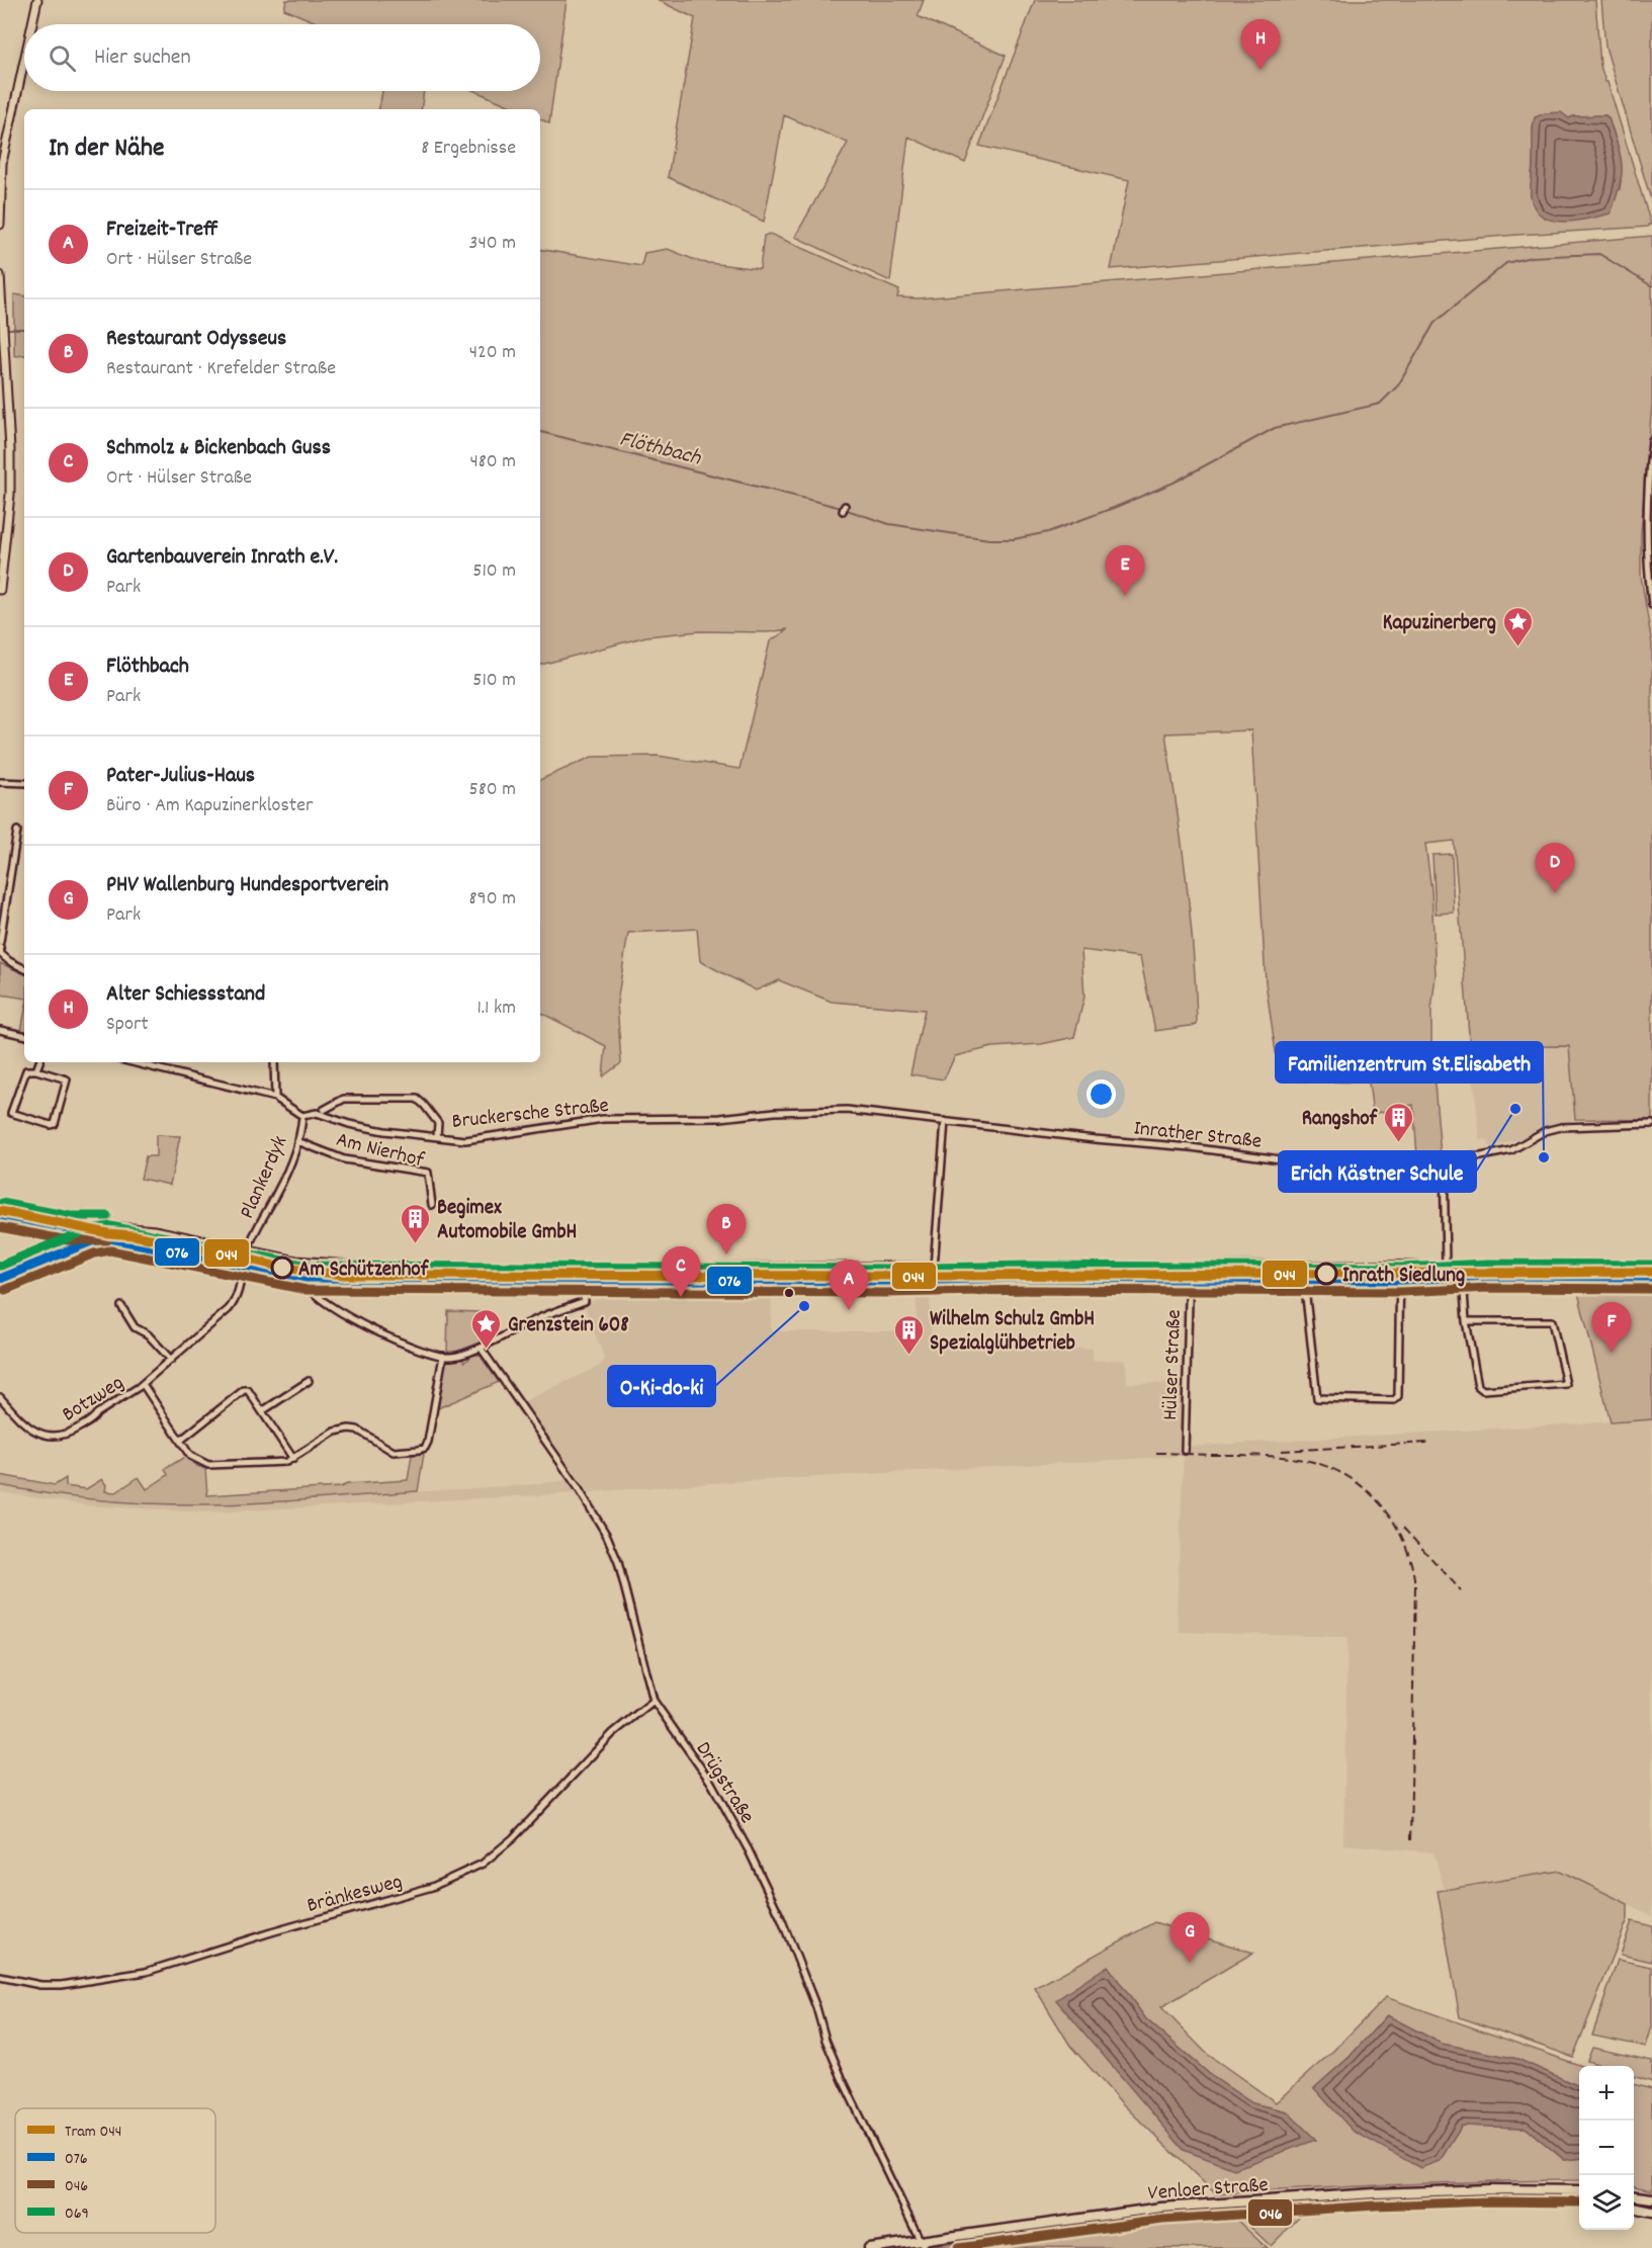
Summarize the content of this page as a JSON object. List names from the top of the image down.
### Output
{
  "streets": {
    "main road": ["Venloer Straße"],
    "street": [
      "Bruckersche Straße",
      "Inrather Straße",
      "Am Nierhof",
      "Plankerdyk",
      "Hülser Straße",
      "Botzweg",
      "Drügstraße",
      "Bränkesweg"
    ]
  },
  "crossings": [
    ["Bruckersche Straße", "Inrather Straße"],
    ["Bruckersche Straße", "Plankerdyk"],
    ["Am Nierhof", "Plankerdyk"],
    ["Plankerdyk", "Hülser Straße"],
    ["Plankerdyk", "Botzweg"],
    ["Hülser Straße", "Botzweg"],
    ["Drügstraße", "Bränkesweg"],
    ["Drügstraße", "Venloer Straße"]
  ],
  "water": ["Flöthbach"],
  "places": {
    "place": ["Kapuzinerberg", "Grenzstein 608"],
    "other": [
      "Erich Kästner Schule",
      "Familienzentrum St.Elisabeth",
      "Am Schützenhof",
      "Inrath Siedlung",
      "O-Ki-do-ki"
    ],
    "building": ["Rangshof", "Begimex Automobile GmbH", "Wilhelm Schulz GmbH Spezialglühbetrieb"]
  },
  "lines": [
    "transit line 069",
    "tram line 044",
    "transit line 076",
    "transit line 046"
  ],
  "legend": [
    "Tram 044",
    "076",
    "046",
    "069"
  ],
  "page": {
    "pins": [
      "H",
      "E",
      "D",
      "B",
      "C",
      "A",
      "F",
      "G"
    ],
    "search": "Hier suchen",
    "heading": ["In der Nähe", "8 Ergebnisse"],
    "list": [
      {
        "mark": "A",
        "name": "Freizeit-Treff",
        "note": "Ort · Hülser Straße",
        "value": "340 m"
      },
      {
        "mark": "B",
        "name": "Restaurant Odysseus",
        "note": "Restaurant · Krefelder Straße",
        "value": "420 m"
      },
      {
        "mark": "C",
        "name": "Schmolz & Bickenbach Guss",
        "note": "Ort · Hülser Straße",
        "value": "480 m"
      },
      {
        "mark": "D",
        "name": "Gartenbauverein Inrath e.V.",
        "note": "Park",
        "value": "510 m"
      },
      {
        "mark": "E",
        "name": "Flöthbach",
        "note": "Park",
        "value": "510 m"
      },
      {
        "mark": "F",
        "name": "Pater-Julius-Haus",
        "note": "Büro · Am Kapuzinerkloster",
        "value": "580 m"
      },
      {
        "mark": "G",
        "name": "PHV Wallenburg Hundesportverein",
        "note": "Park",
        "value": "890 m"
      },
      {
        "mark": "H",
        "name": "Alter Schiessstand",
        "note": "Sport",
        "value": "1.1 km"
      }
    ],
    "map_buttons": ["+", "−"]
  }
}
